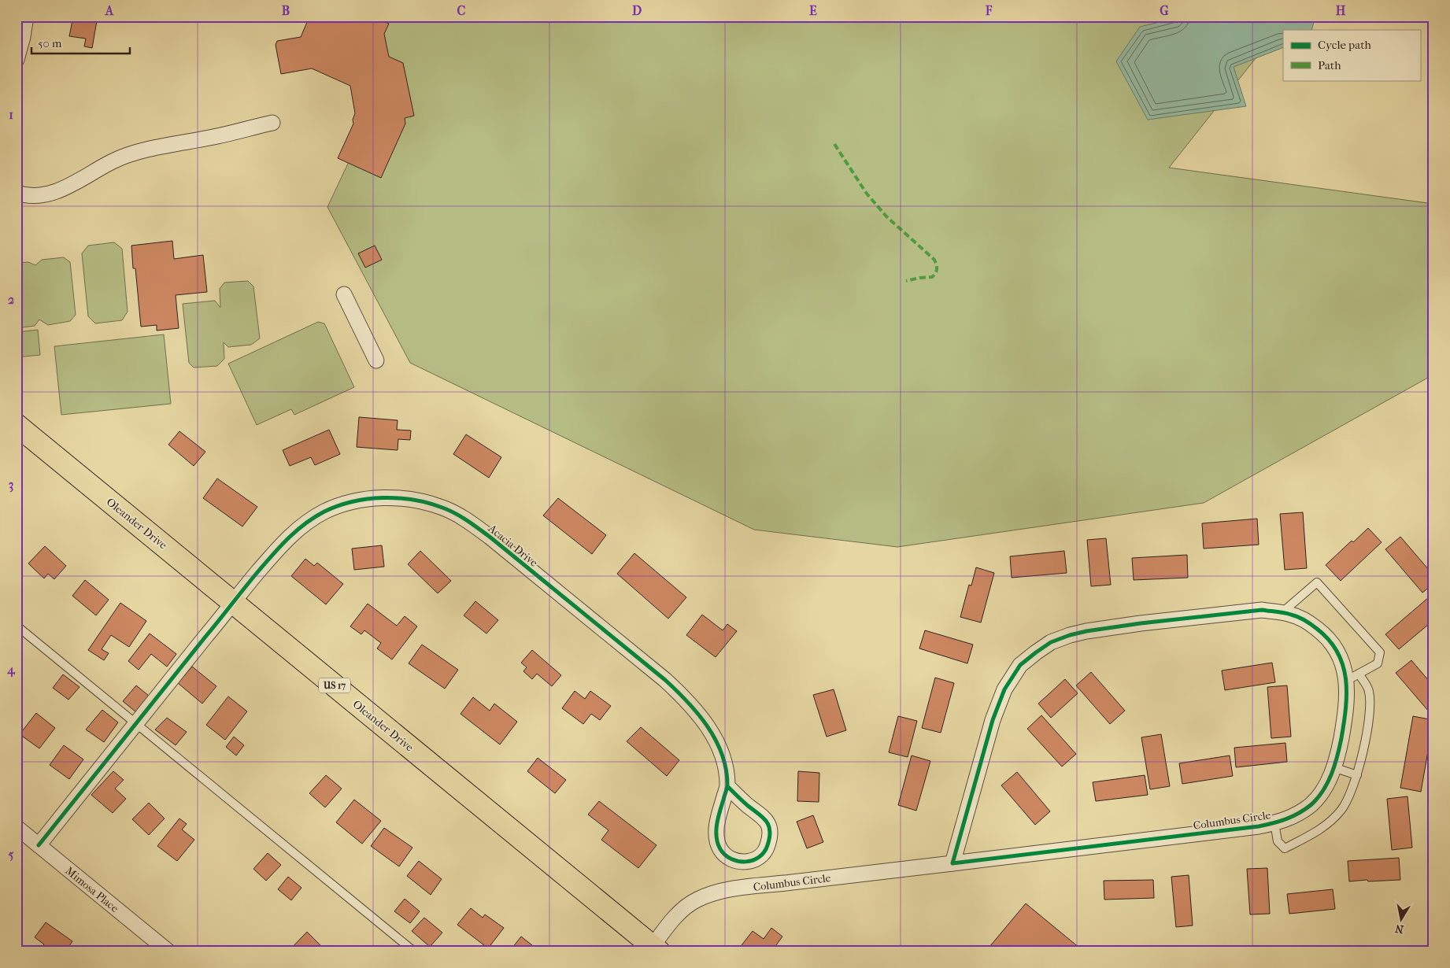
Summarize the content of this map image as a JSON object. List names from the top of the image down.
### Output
{
  "streets": {
    "main road": ["Oleander Drive", "US 17"],
    "street": ["Acacia Drive", "Columbus Circle", "Mimosa Place"]
  },
  "crossings": [
    ["Oleander Drive", "Acacia Drive"],
    ["Oleander Drive", "Columbus Circle"],
    ["Acacia Drive", "Mimosa Place"]
  ],
  "legend": ["Cycle path", "Path"],
  "scale_bar": "50 m",
  "north": "bottom",
  "grid": {
    "columns": [
      "A",
      "B",
      "C",
      "D",
      "E",
      "F",
      "G",
      "H"
    ],
    "rows": [
      "1",
      "2",
      "3",
      "4",
      "5"
    ]
  }
}
